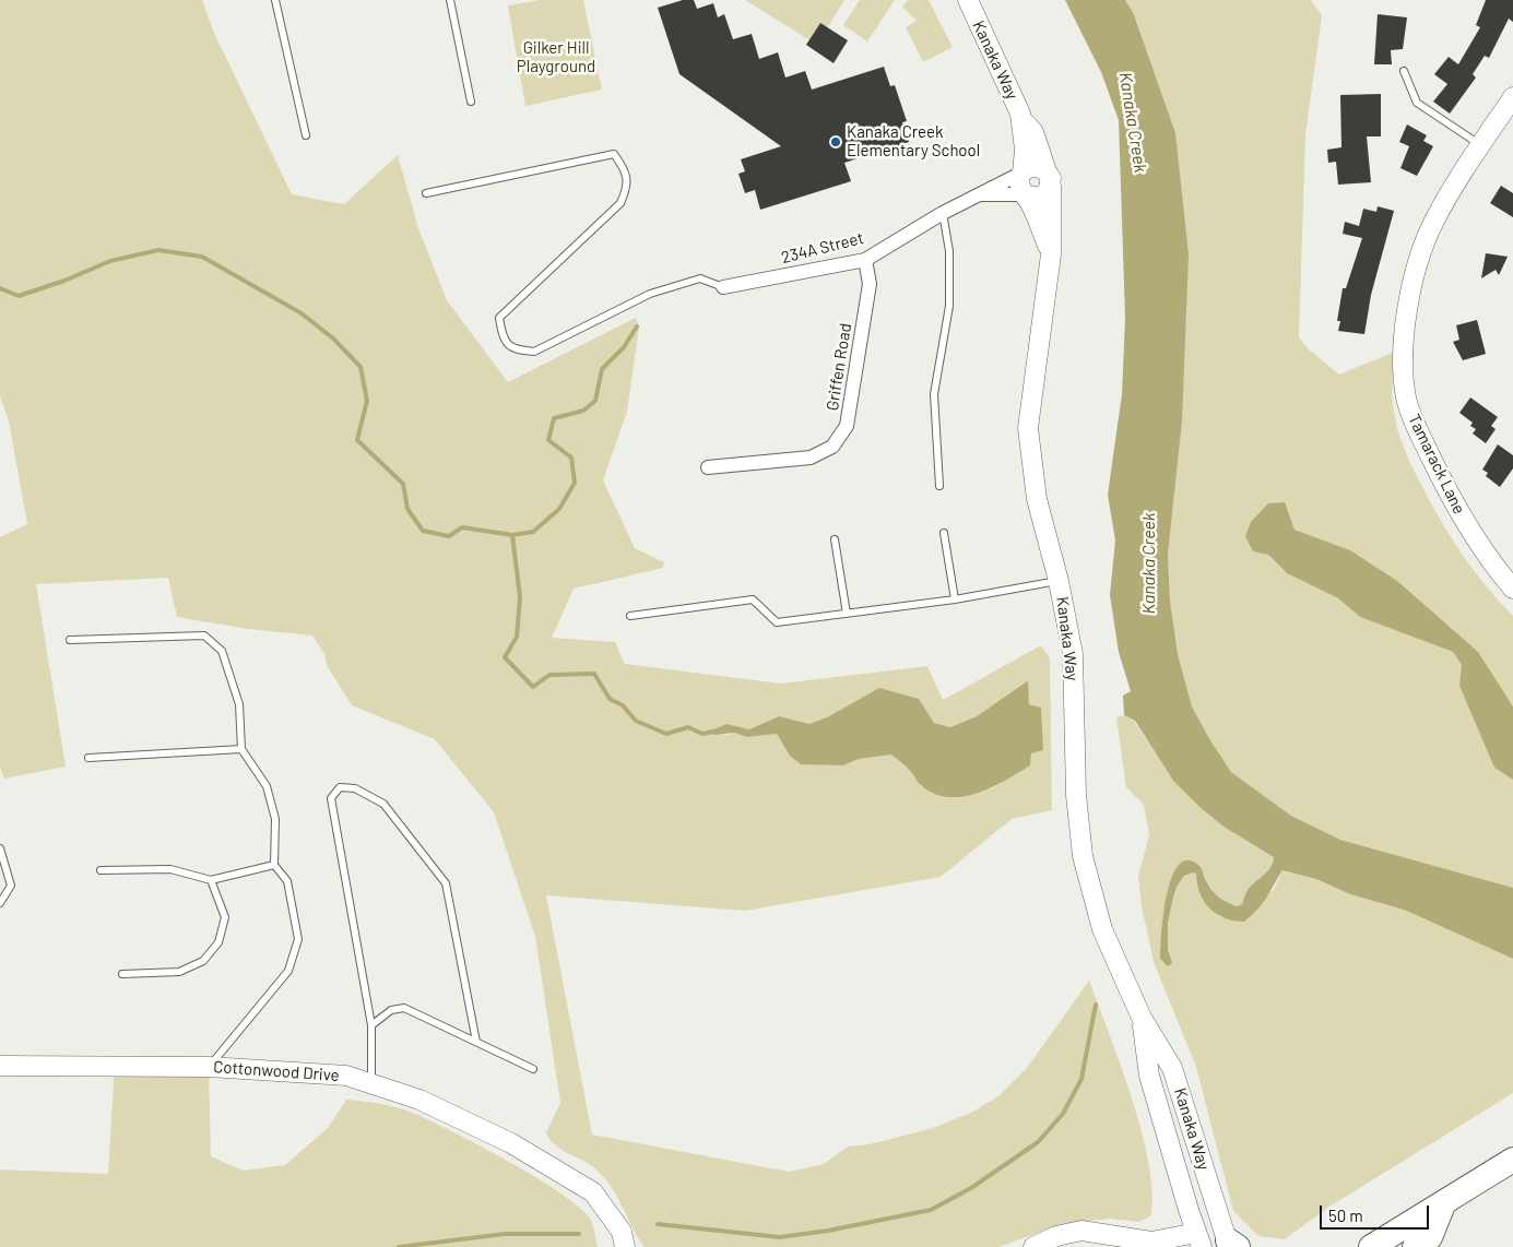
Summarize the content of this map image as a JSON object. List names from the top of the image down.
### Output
{
  "streets": {
    "main road": ["Kanaka Way", "Tamarack Lane", "Cottonwood Drive"],
    "street": ["234A Street", "Griffen Road"]
  },
  "crossings": [
    ["Kanaka Way", "234A Street"],
    ["234A Street", "Griffen Road"]
  ],
  "water": ["Kanaka Creek"],
  "parks": ["Gilker Hill Playground"],
  "places": ["Kanaka Creek Elementary School"],
  "scale_bar": "50 m"
}
